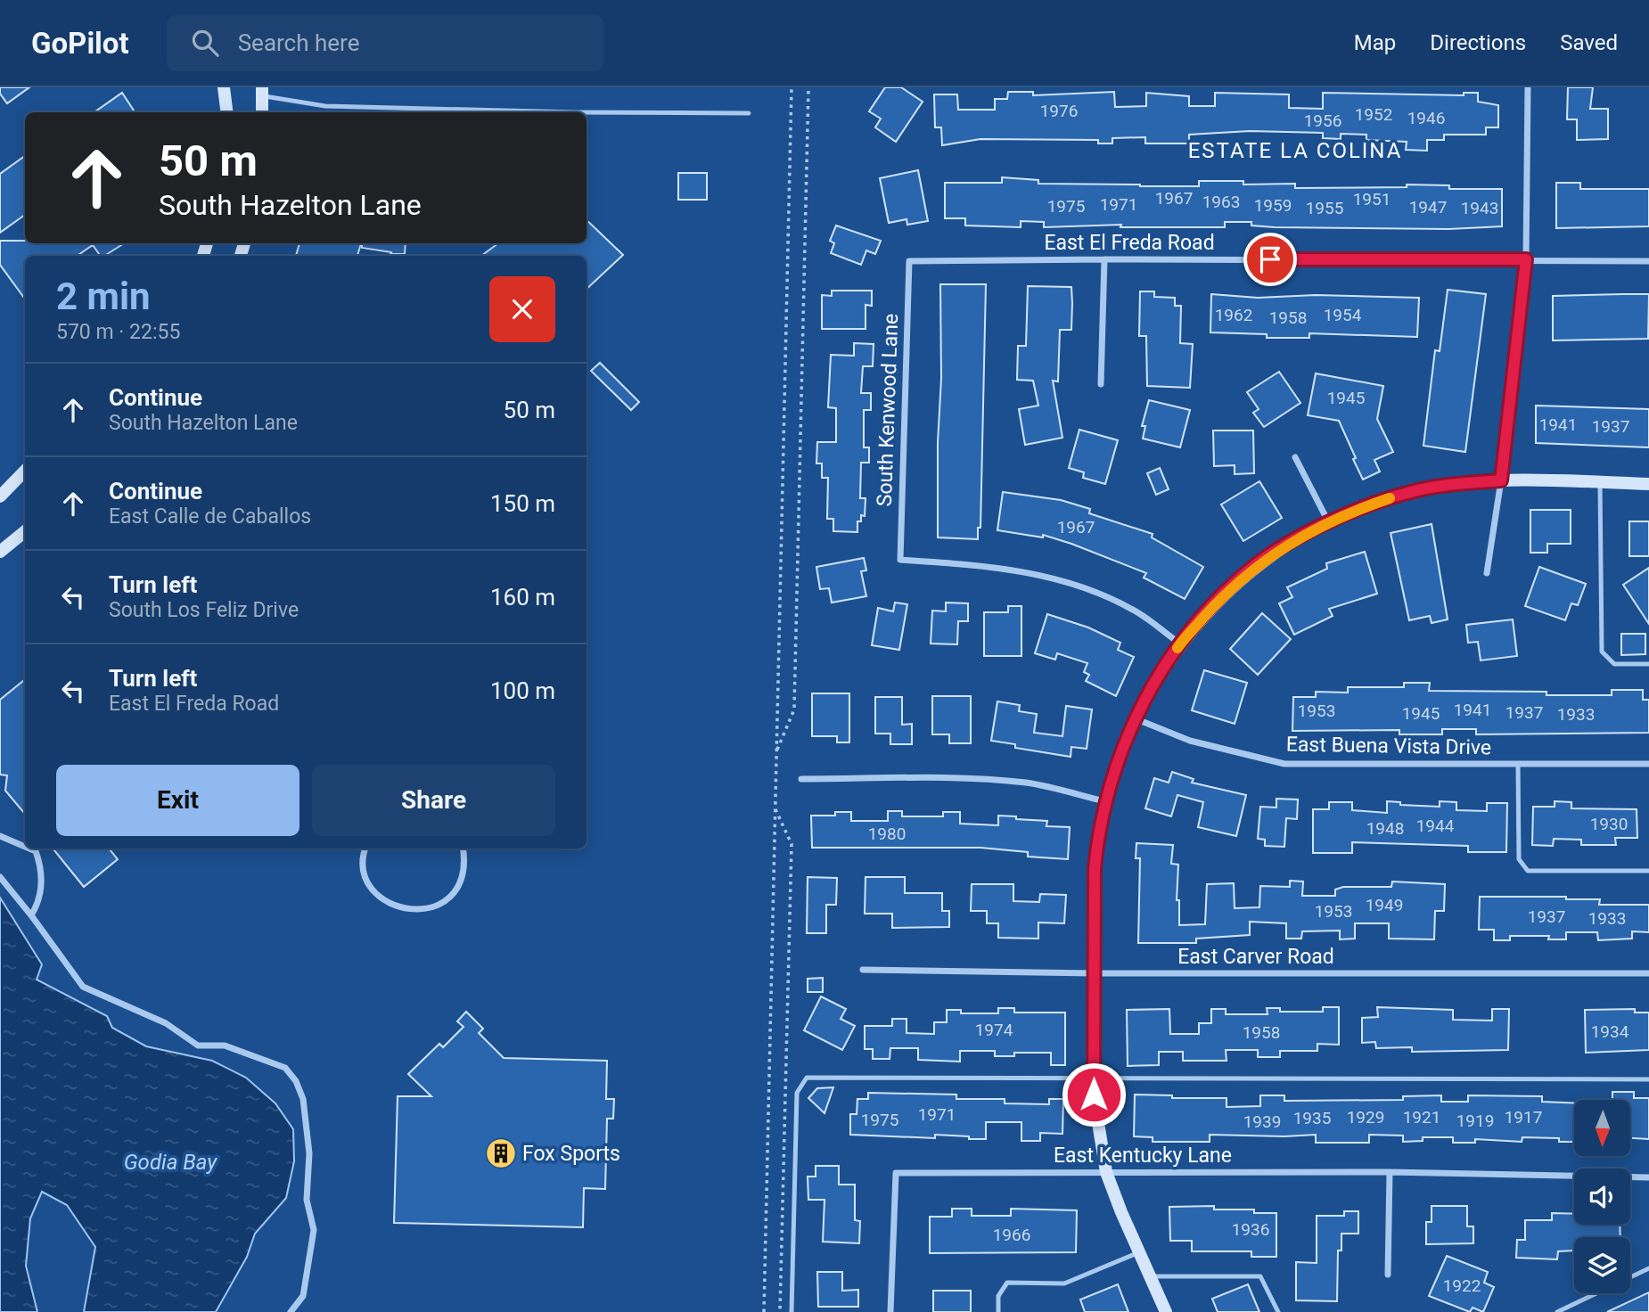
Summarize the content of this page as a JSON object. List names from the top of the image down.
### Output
{
  "streets": {
    "street": [
      "East El Freda Road",
      "South Kenwood Lane",
      "East Buena Vista Drive",
      "East Carver Road",
      "East Kentucky Lane"
    ]
  },
  "crossings": [
    ["East El Freda Road", "South Kenwood Lane"]
  ],
  "districts": ["ESTATE LA COLINA"],
  "water": ["Godia Bay"],
  "places": {
    "building": ["Fox Sports"]
  },
  "house_numbers": [
    "1976",
    "1952",
    "1946",
    "1956",
    "1967",
    "1951",
    "1963",
    "1971",
    "1959",
    "1975",
    "1947",
    "1955",
    "1943",
    "1962",
    "1954",
    "1958",
    "1945",
    "1941",
    "1937",
    "1967",
    "1941",
    "1953",
    "1937",
    "1945",
    "1933",
    "1930",
    "1944",
    "1948",
    "1980",
    "1949",
    "1953",
    "1937",
    "1933",
    "1974",
    "1934",
    "1958",
    "1971",
    "1929",
    "1921",
    "1917",
    "1935",
    "1975",
    "1919",
    "1939",
    "1936",
    "1966",
    "1922"
  ],
  "north": "bottom",
  "page": {
    "header": "GoPilot",
    "search": "Search here",
    "nav": ["Map", "Directions", "Saved"],
    "turn": ["50 m", "South Hazelton Lane"],
    "heading": ["2 min", "570 m · 22:55"],
    "list": [
      {
        "name": "Continue",
        "note": "South Hazelton Lane",
        "value": "50 m"
      },
      {
        "name": "Continue",
        "note": "East Calle de Caballos",
        "value": "150 m"
      },
      {
        "name": "Turn left",
        "note": "South Los Feliz Drive",
        "value": "160 m"
      },
      {
        "name": "Turn left",
        "note": "East El Freda Road",
        "value": "100 m"
      }
    ],
    "buttons": ["Exit", "Share"]
  }
}
